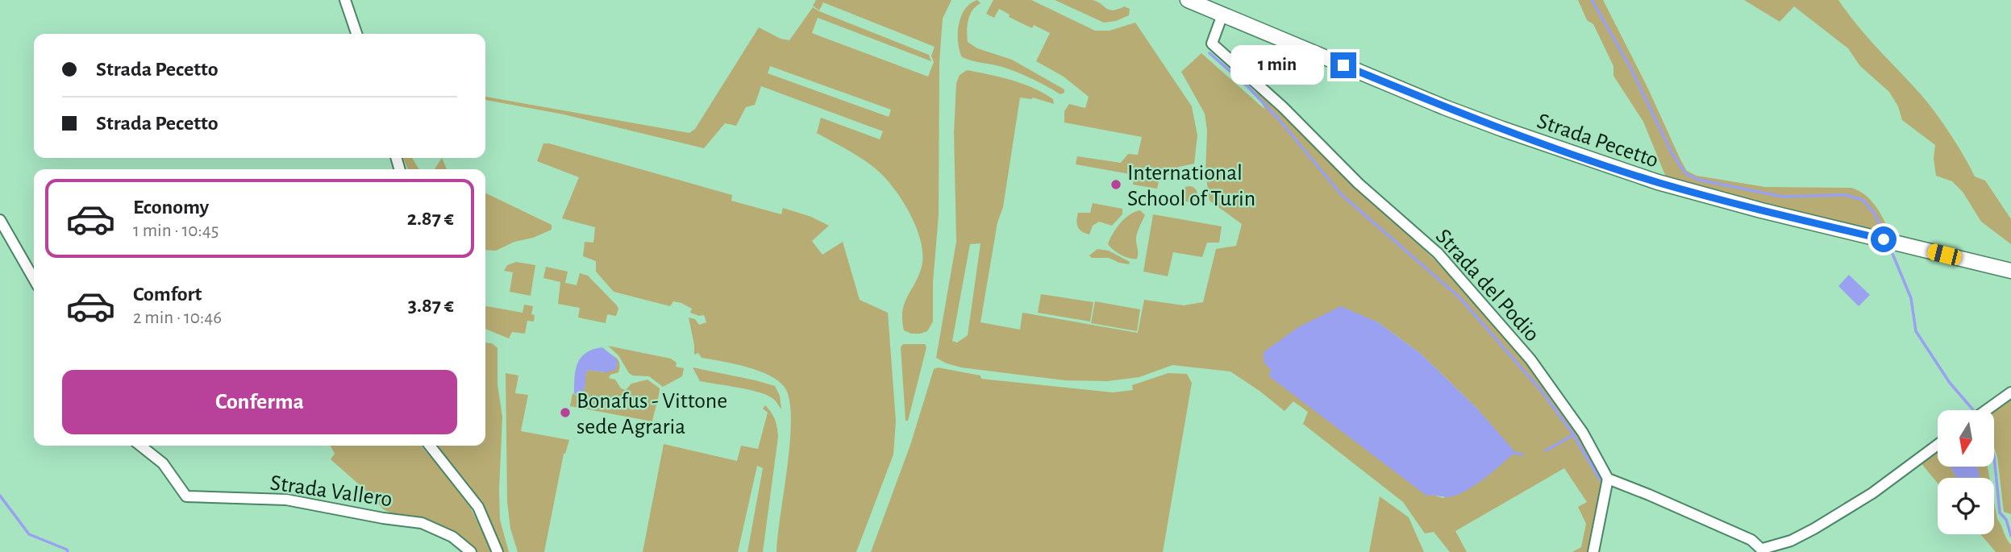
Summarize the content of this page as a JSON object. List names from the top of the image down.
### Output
{
  "streets": {
    "main road": ["Strada Pecetto"],
    "street": ["Strada del Podio", "Strada Vallero"]
  },
  "crossings": [
    ["Strada Pecetto", "Strada del Podio"]
  ],
  "places": ["International School of Turin", "Bonafus - Vittone sede Agraria"],
  "north": "bottom",
  "page": {
    "banner": ["Strada Pecetto", "Strada Pecetto"],
    "bubble": "1 min",
    "list": [
      {
        "name": "Economy",
        "note": "1 min · 10:45",
        "value": "2.87 €"
      },
      {
        "name": "Comfort",
        "note": "2 min · 10:46",
        "value": "3.87 €"
      }
    ],
    "buttons": "Conferma"
  }
}
